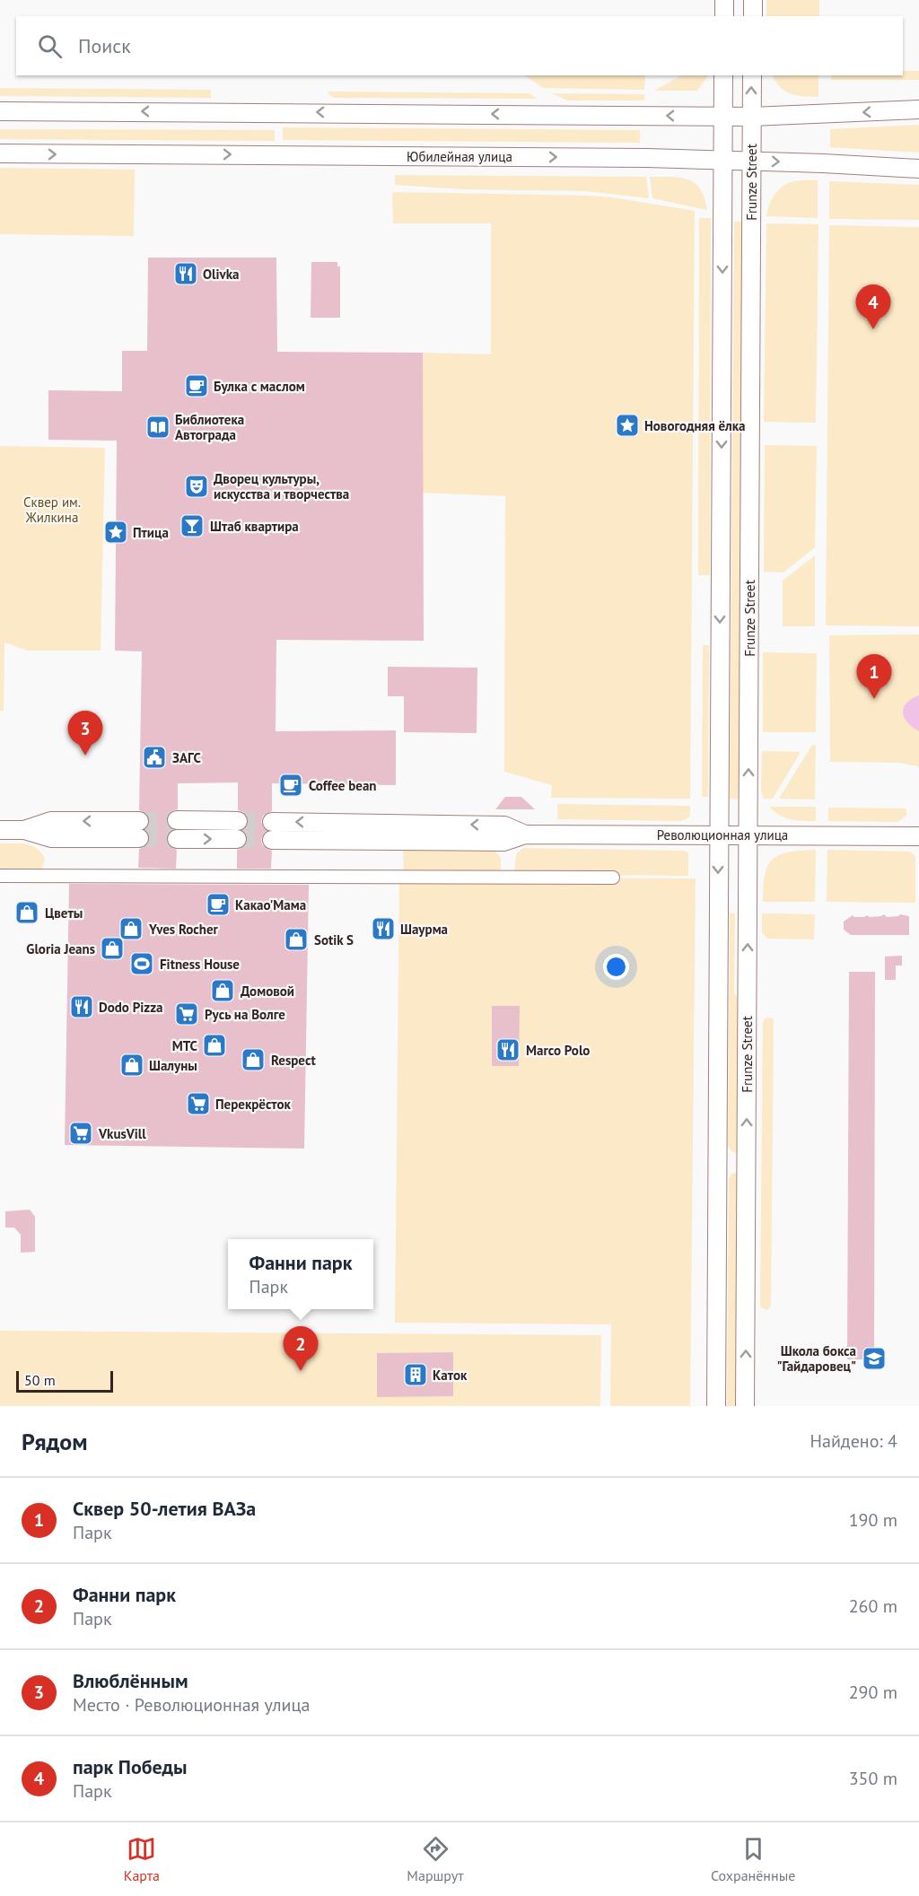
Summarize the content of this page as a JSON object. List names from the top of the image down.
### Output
{
  "streets": {
    "main road": ["Юбилейная улица", "Frunze Street", "Революционная улица"]
  },
  "crossings": [
    ["Юбилейная улица", "Frunze Street"],
    ["Frunze Street", "Революционная улица"]
  ],
  "parks": ["Сквер им. Жилкина"],
  "places": {
    "restaurant": [
      "Olivka",
      "Шаурма",
      "Dodo Pizza",
      "Marco Polo"
    ],
    "cafe": ["Булка с маслом", "Coffee bean", "Какао'Мама"],
    "place": ["Новогодняя ёлка", "Птица"],
    "library": ["Библиотека Автограда"],
    "theatre": ["Дворец культуры, искусства и творчества"],
    "bar": ["Штаб квартира"],
    "public building": ["ЗАГС"],
    "shop": [
      "Цветы",
      "Yves Rocher",
      "Sotik S",
      "Gloria Jeans",
      "Домовой",
      "МТС",
      "Respect",
      "Шалуны"
    ],
    "sports": ["Fitness House"],
    "supermarket": ["Русь на Волге", "Перекрёсток", "VkusVill"],
    "school or university": ["Школа бокса \"Гайдаровец\""],
    "building": ["Каток"]
  },
  "scale_bar": "50 m",
  "page": {
    "search": "Поиск",
    "pins": [
      "4",
      "1",
      "3",
      "2"
    ],
    "popup": ["Фанни парк", "Парк"],
    "scale": "50 m",
    "heading": ["Рядом", "Найдено: 4"],
    "list": [
      {
        "mark": "1",
        "name": "Сквер 50-летия ВАЗа",
        "note": "Парк",
        "value": "190 m"
      },
      {
        "mark": "2",
        "name": "Фанни парк",
        "note": "Парк",
        "value": "260 m"
      },
      {
        "mark": "3",
        "name": "Влюблённым",
        "note": "Место · Революционная улица",
        "value": "290 m"
      },
      {
        "mark": "4",
        "name": "парк Победы",
        "note": "Парк",
        "value": "350 m"
      }
    ],
    "nav": ["Карта", "Маршрут", "Сохранённые"]
  }
}
